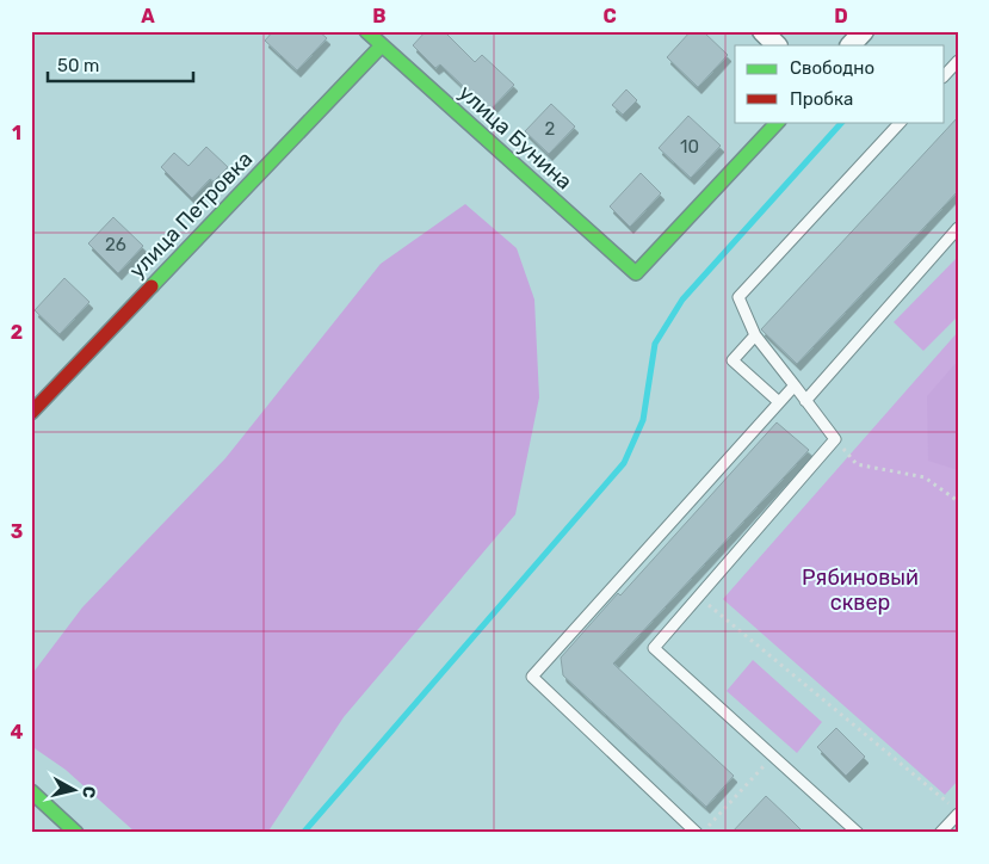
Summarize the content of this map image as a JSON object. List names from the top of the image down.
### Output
{
  "streets": {
    "street": ["улица Бунина", "улица Петровка"]
  },
  "crossings": [
    ["улица Бунина", "улица Петровка"]
  ],
  "parks": ["Рябиновый сквер"],
  "house_numbers": ["2", "10", "26"],
  "legend": ["Свободно", "Пробка"],
  "scale_bar": "50 m",
  "north": "right",
  "grid": {
    "columns": [
      "A",
      "B",
      "C",
      "D"
    ],
    "rows": [
      "1",
      "2",
      "3",
      "4"
    ]
  }
}
